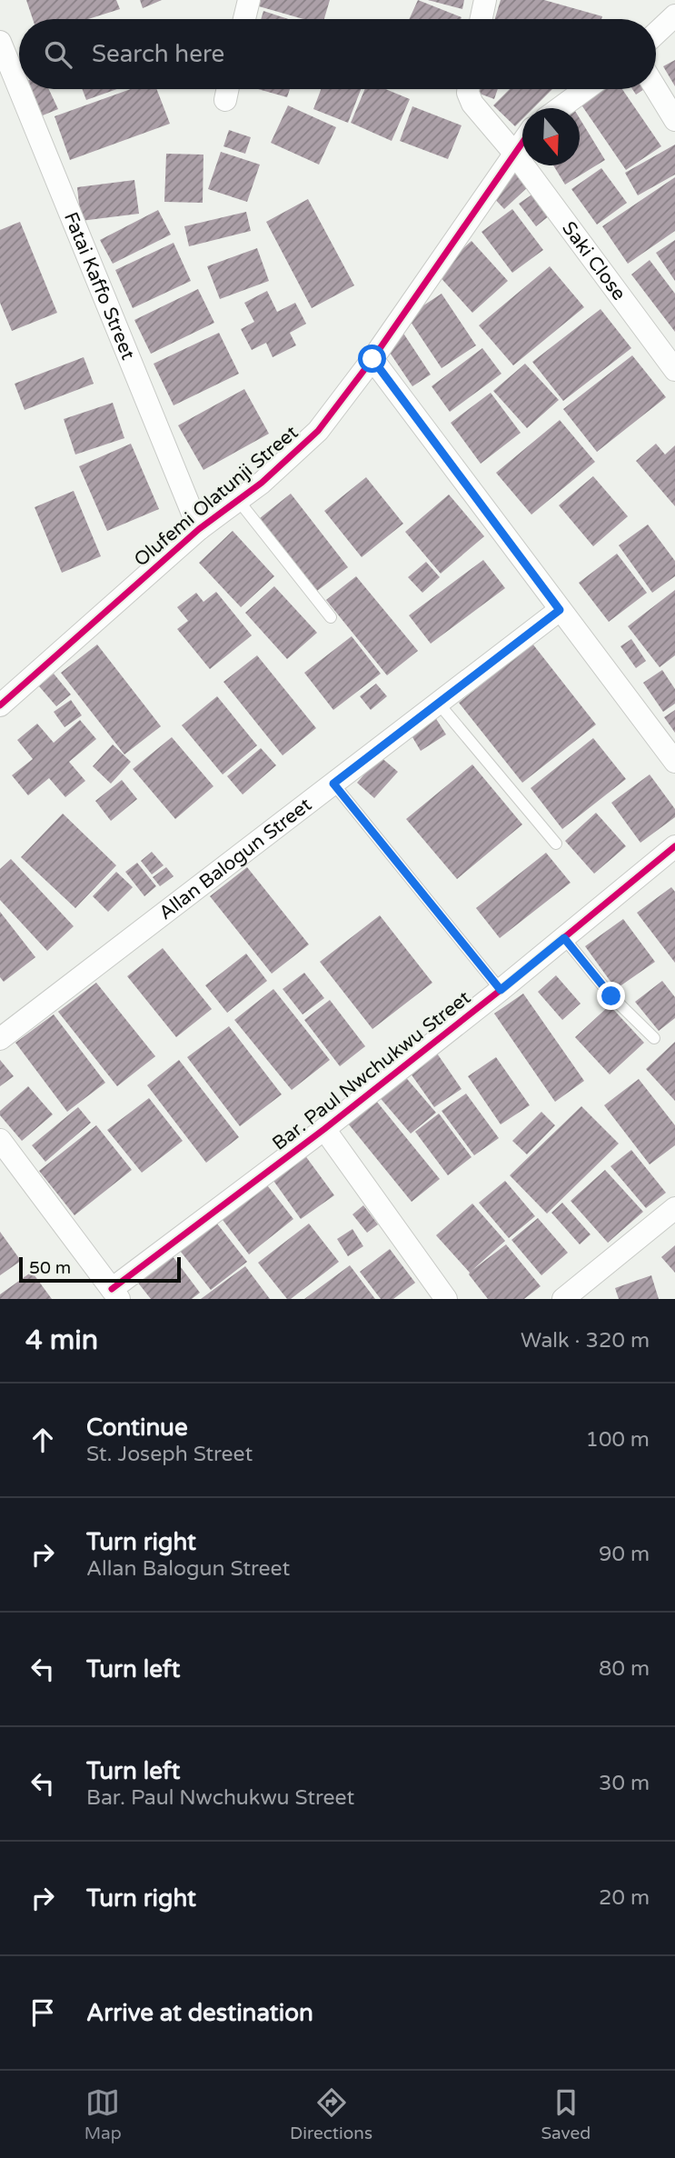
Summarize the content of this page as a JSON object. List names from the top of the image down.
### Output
{
  "streets": {
    "street": [
      "Saki Close",
      "Fatai Kaffo Street",
      "Olufemi Olatunji Street",
      "Allan Balogun Street",
      "Bar. Paul Nwchukwu Street"
    ]
  },
  "crossings": [
    ["Saki Close", "Olufemi Olatunji Street"],
    ["Fatai Kaffo Street", "Olufemi Olatunji Street"]
  ],
  "scale_bar": "50 m",
  "north": "bottom",
  "page": {
    "search": "Search here",
    "scale": "50 m",
    "heading": ["4 min", "Walk · 320 m"],
    "list": [
      ["Continue", "St. Joseph Street", "100 m"],
      ["Turn right", "Allan Balogun Street", "90 m"],
      ["Turn left", "80 m"],
      ["Turn left", "Bar. Paul Nwchukwu Street", "30 m"],
      ["Turn right", "20 m"],
      "Arrive at destination"
    ],
    "nav": ["Map", "Directions", "Saved"]
  }
}
